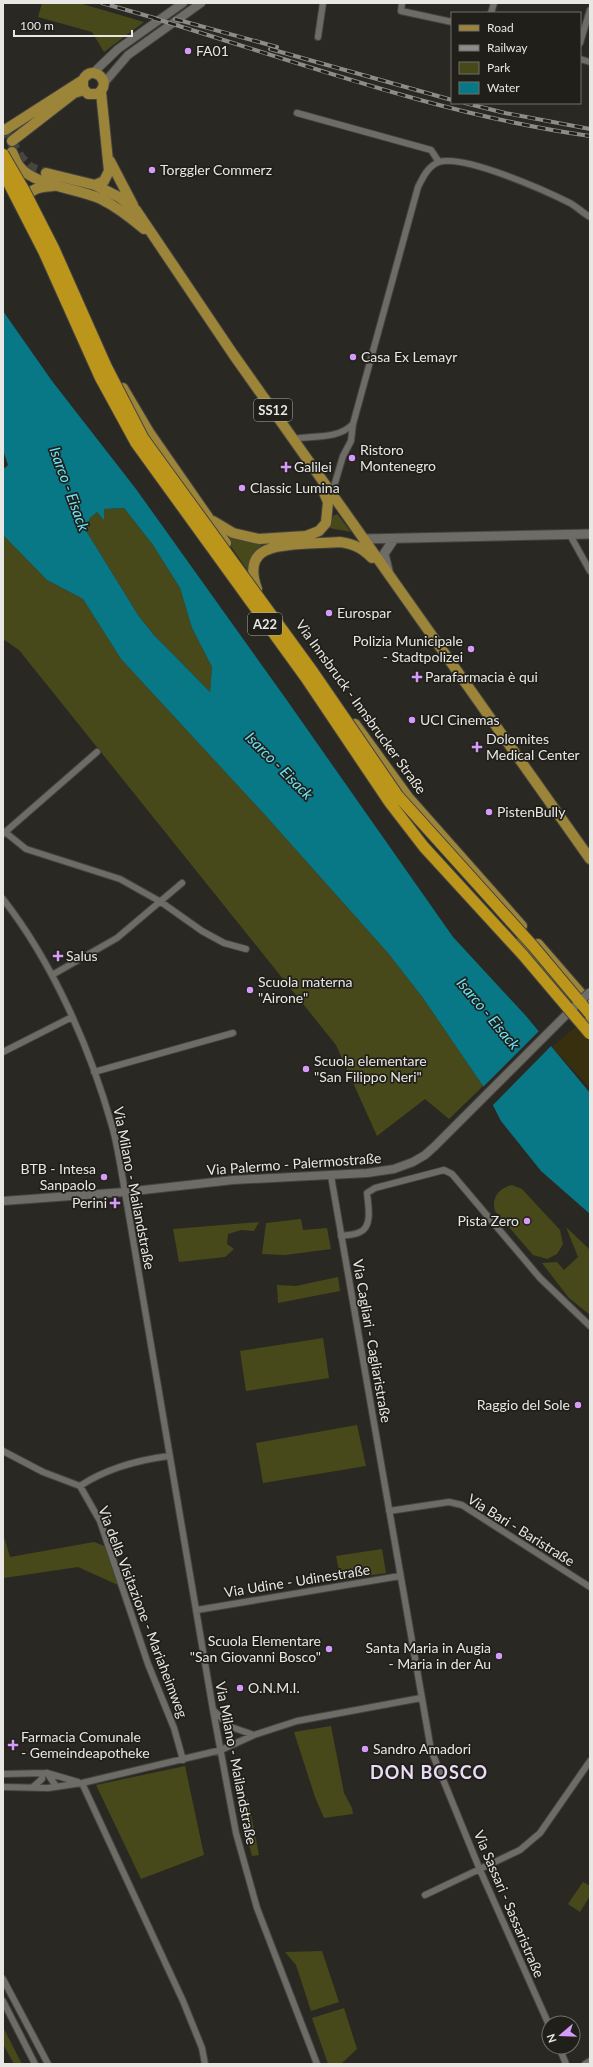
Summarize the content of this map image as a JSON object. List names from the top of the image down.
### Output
{
  "streets": {
    "highway": ["A22"],
    "main road": ["SS12", "Via Innsbruck - Innsbrucker Straße"],
    "street": [
      "Via Palermo - Palermostraße",
      "Via Milano - Mailandstraße",
      "Via Cagliari - Cagliaristraße",
      "Via Bari - Baristraße",
      "Via Udine - Udinestraße",
      "Via della Visitazione - Mariaheimweg",
      "Via Sassari - Sassaristraße"
    ]
  },
  "crossings": [
    ["Via Palermo - Palermostraße", "Via Milano - Mailandstraße"],
    ["Via Palermo - Palermostraße", "Via Cagliari - Cagliaristraße"],
    ["Via Milano - Mailandstraße", "Via Udine - Udinestraße"],
    ["Via Cagliari - Cagliaristraße", "Via Bari - Baristraße"],
    ["Via Cagliari - Cagliaristraße", "Via Udine - Udinestraße"],
    ["Via Cagliari - Cagliaristraße", "Via Sassari - Sassaristraße"]
  ],
  "districts": ["DON BOSCO"],
  "water": ["Isarco - Eisack"],
  "places": {
    "other": [
      "FA01",
      "Torggler Commerz",
      "Casa Ex Lemayr",
      "Ristoro Montenegro",
      "Classic Lumina",
      "Eurospar",
      "Polizia Municipale - Stadtpolizei",
      "UCI Cinemas",
      "PistenBully",
      "Scuola materna \"Airone\"",
      "Scuola elementare \"San Filippo Neri\"",
      "BTB - Intesa Sanpaolo",
      "Pista Zero",
      "Raggio del Sole",
      "Scuola Elementare \"San Giovanni Bosco\"",
      "Santa Maria in Augia - Maria in der Au",
      "O.N.M.I.",
      "Sandro Amadori"
    ],
    "health": [
      "Galilei",
      "Parafarmacia è qui",
      "Dolomites Medical Center",
      "Salus",
      "Perini",
      "Farmacia Comunale - Gemeindeapotheke"
    ]
  },
  "legend": [
    "Road",
    "Railway",
    "Park",
    "Water"
  ],
  "scale_bar": "100 m",
  "north": "left"
}
